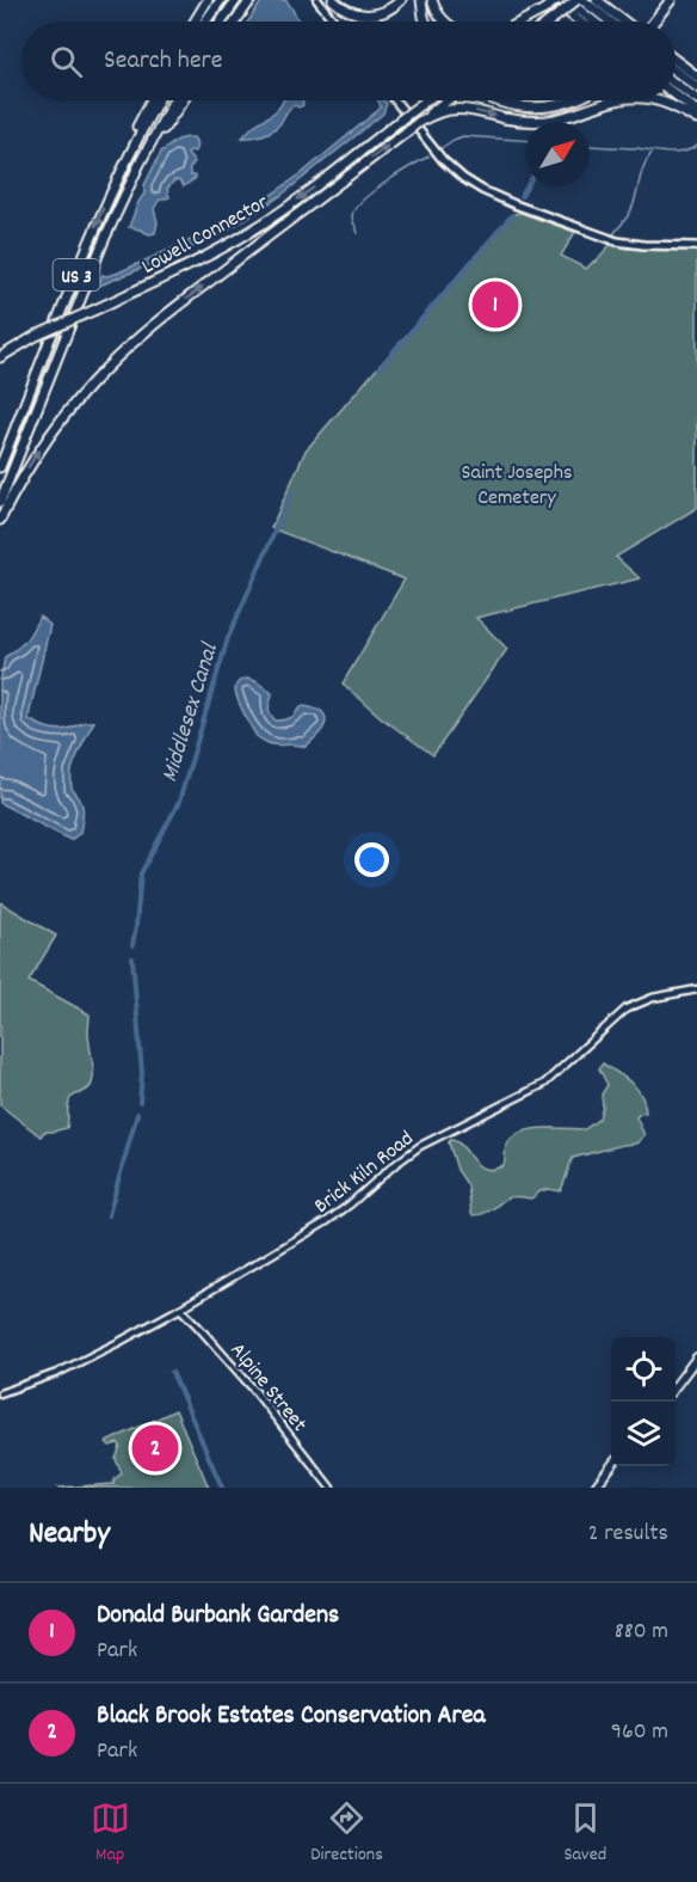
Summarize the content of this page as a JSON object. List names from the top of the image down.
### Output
{
  "streets": {
    "highway": ["Lowell Connector", "US 3"],
    "street": ["Brick Kiln Road", "Alpine Street"]
  },
  "crossings": [
    ["Brick Kiln Road", "Alpine Street"]
  ],
  "water": ["Middlesex Canal"],
  "parks": ["Saint Josephs Cemetery"],
  "north": "top right",
  "page": {
    "search": "Search here",
    "pins": ["1", "2"],
    "heading": ["Nearby", "2 results"],
    "list": [
      {
        "mark": "1",
        "name": "Donald Burbank Gardens",
        "note": "Park",
        "value": "880 m"
      },
      {
        "mark": "2",
        "name": "Black Brook Estates Conservation Area",
        "note": "Park",
        "value": "960 m"
      }
    ],
    "nav": ["Map", "Directions", "Saved"]
  }
}
